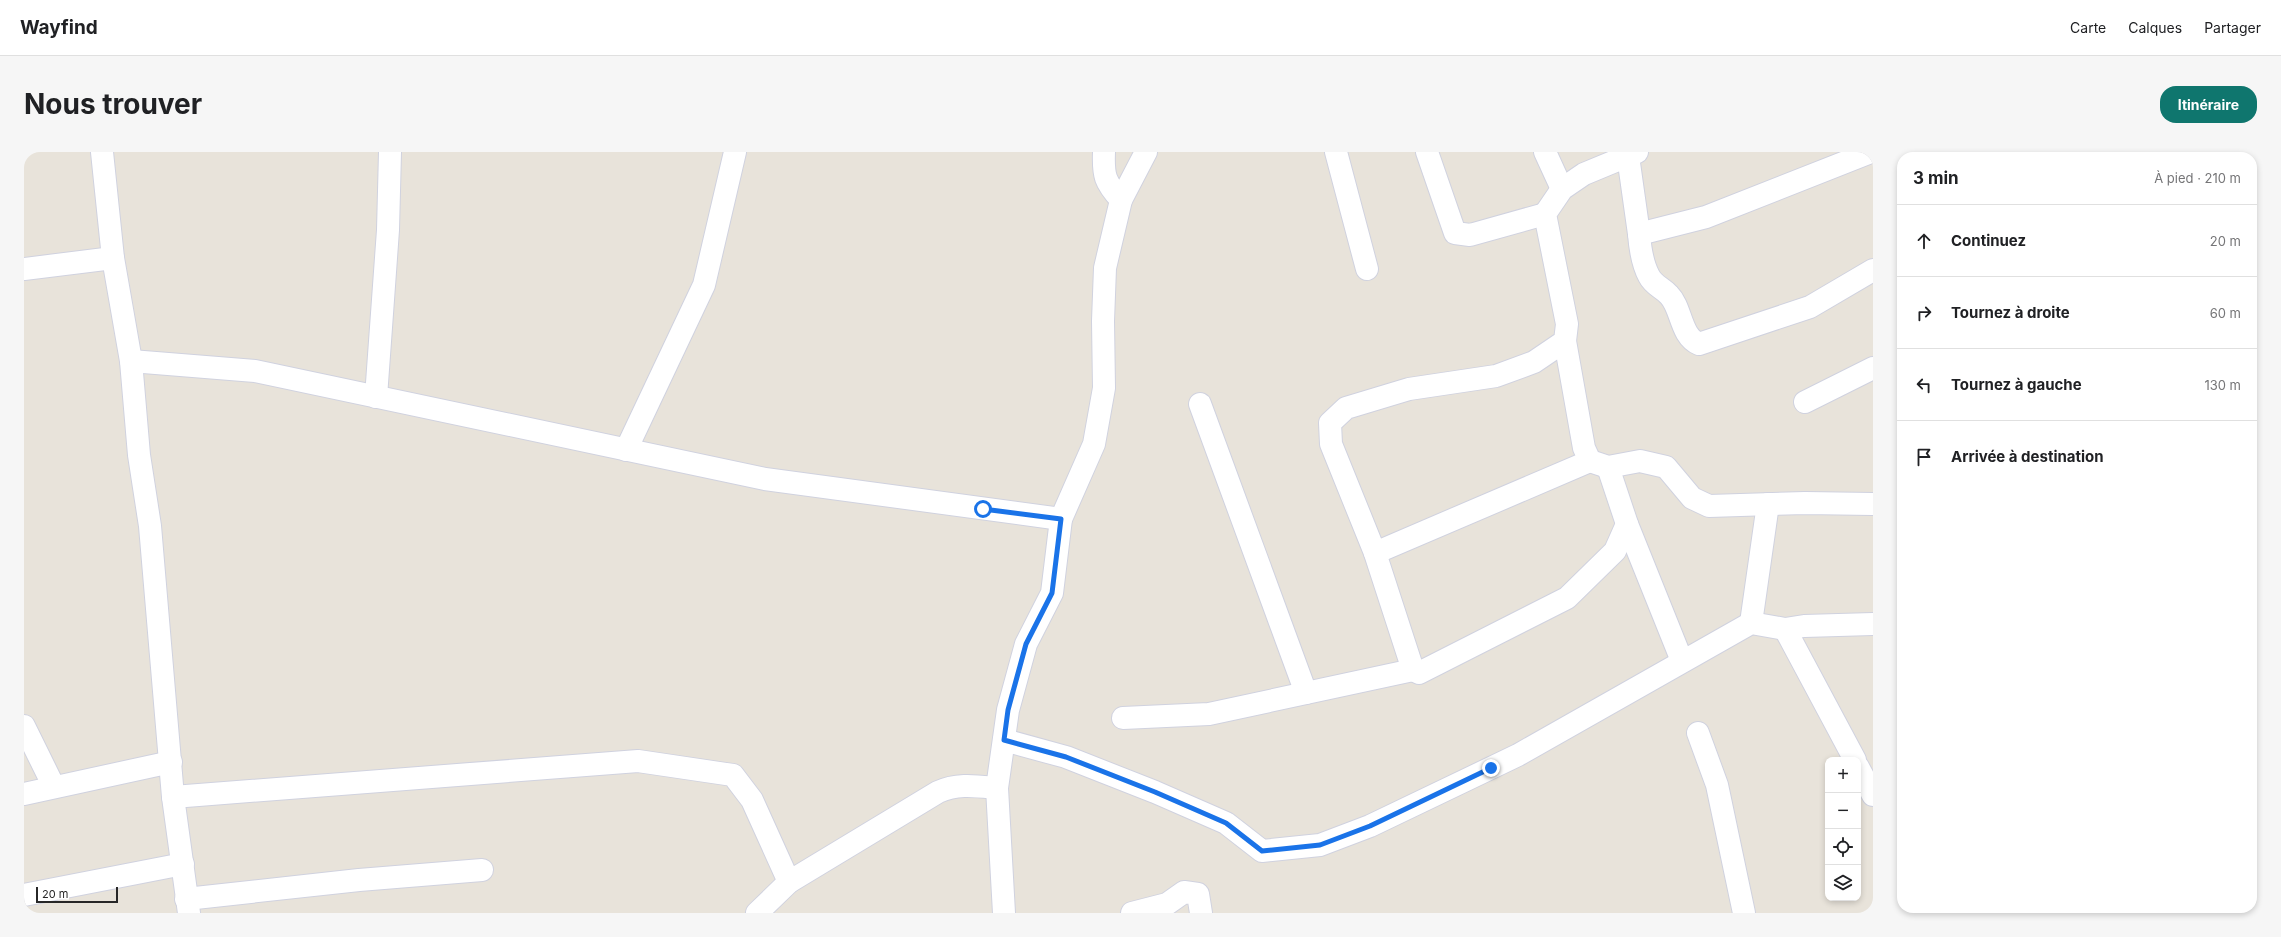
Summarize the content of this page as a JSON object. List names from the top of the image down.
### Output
{
  "scale_bar": "20 m",
  "page": {
    "header": "Wayfind",
    "nav": ["Carte", "Calques", "Partager"],
    "buttons": "Itinéraire",
    "title": "Nous trouver",
    "heading": ["3 min", "À pied · 210 m"],
    "list": [
      ["Continuez", "20 m"],
      ["Tournez à droite", "60 m"],
      ["Tournez à gauche", "130 m"],
      "Arrivée à destination"
    ],
    "map_buttons": ["+", "−"],
    "scale": "20 m"
  }
}
